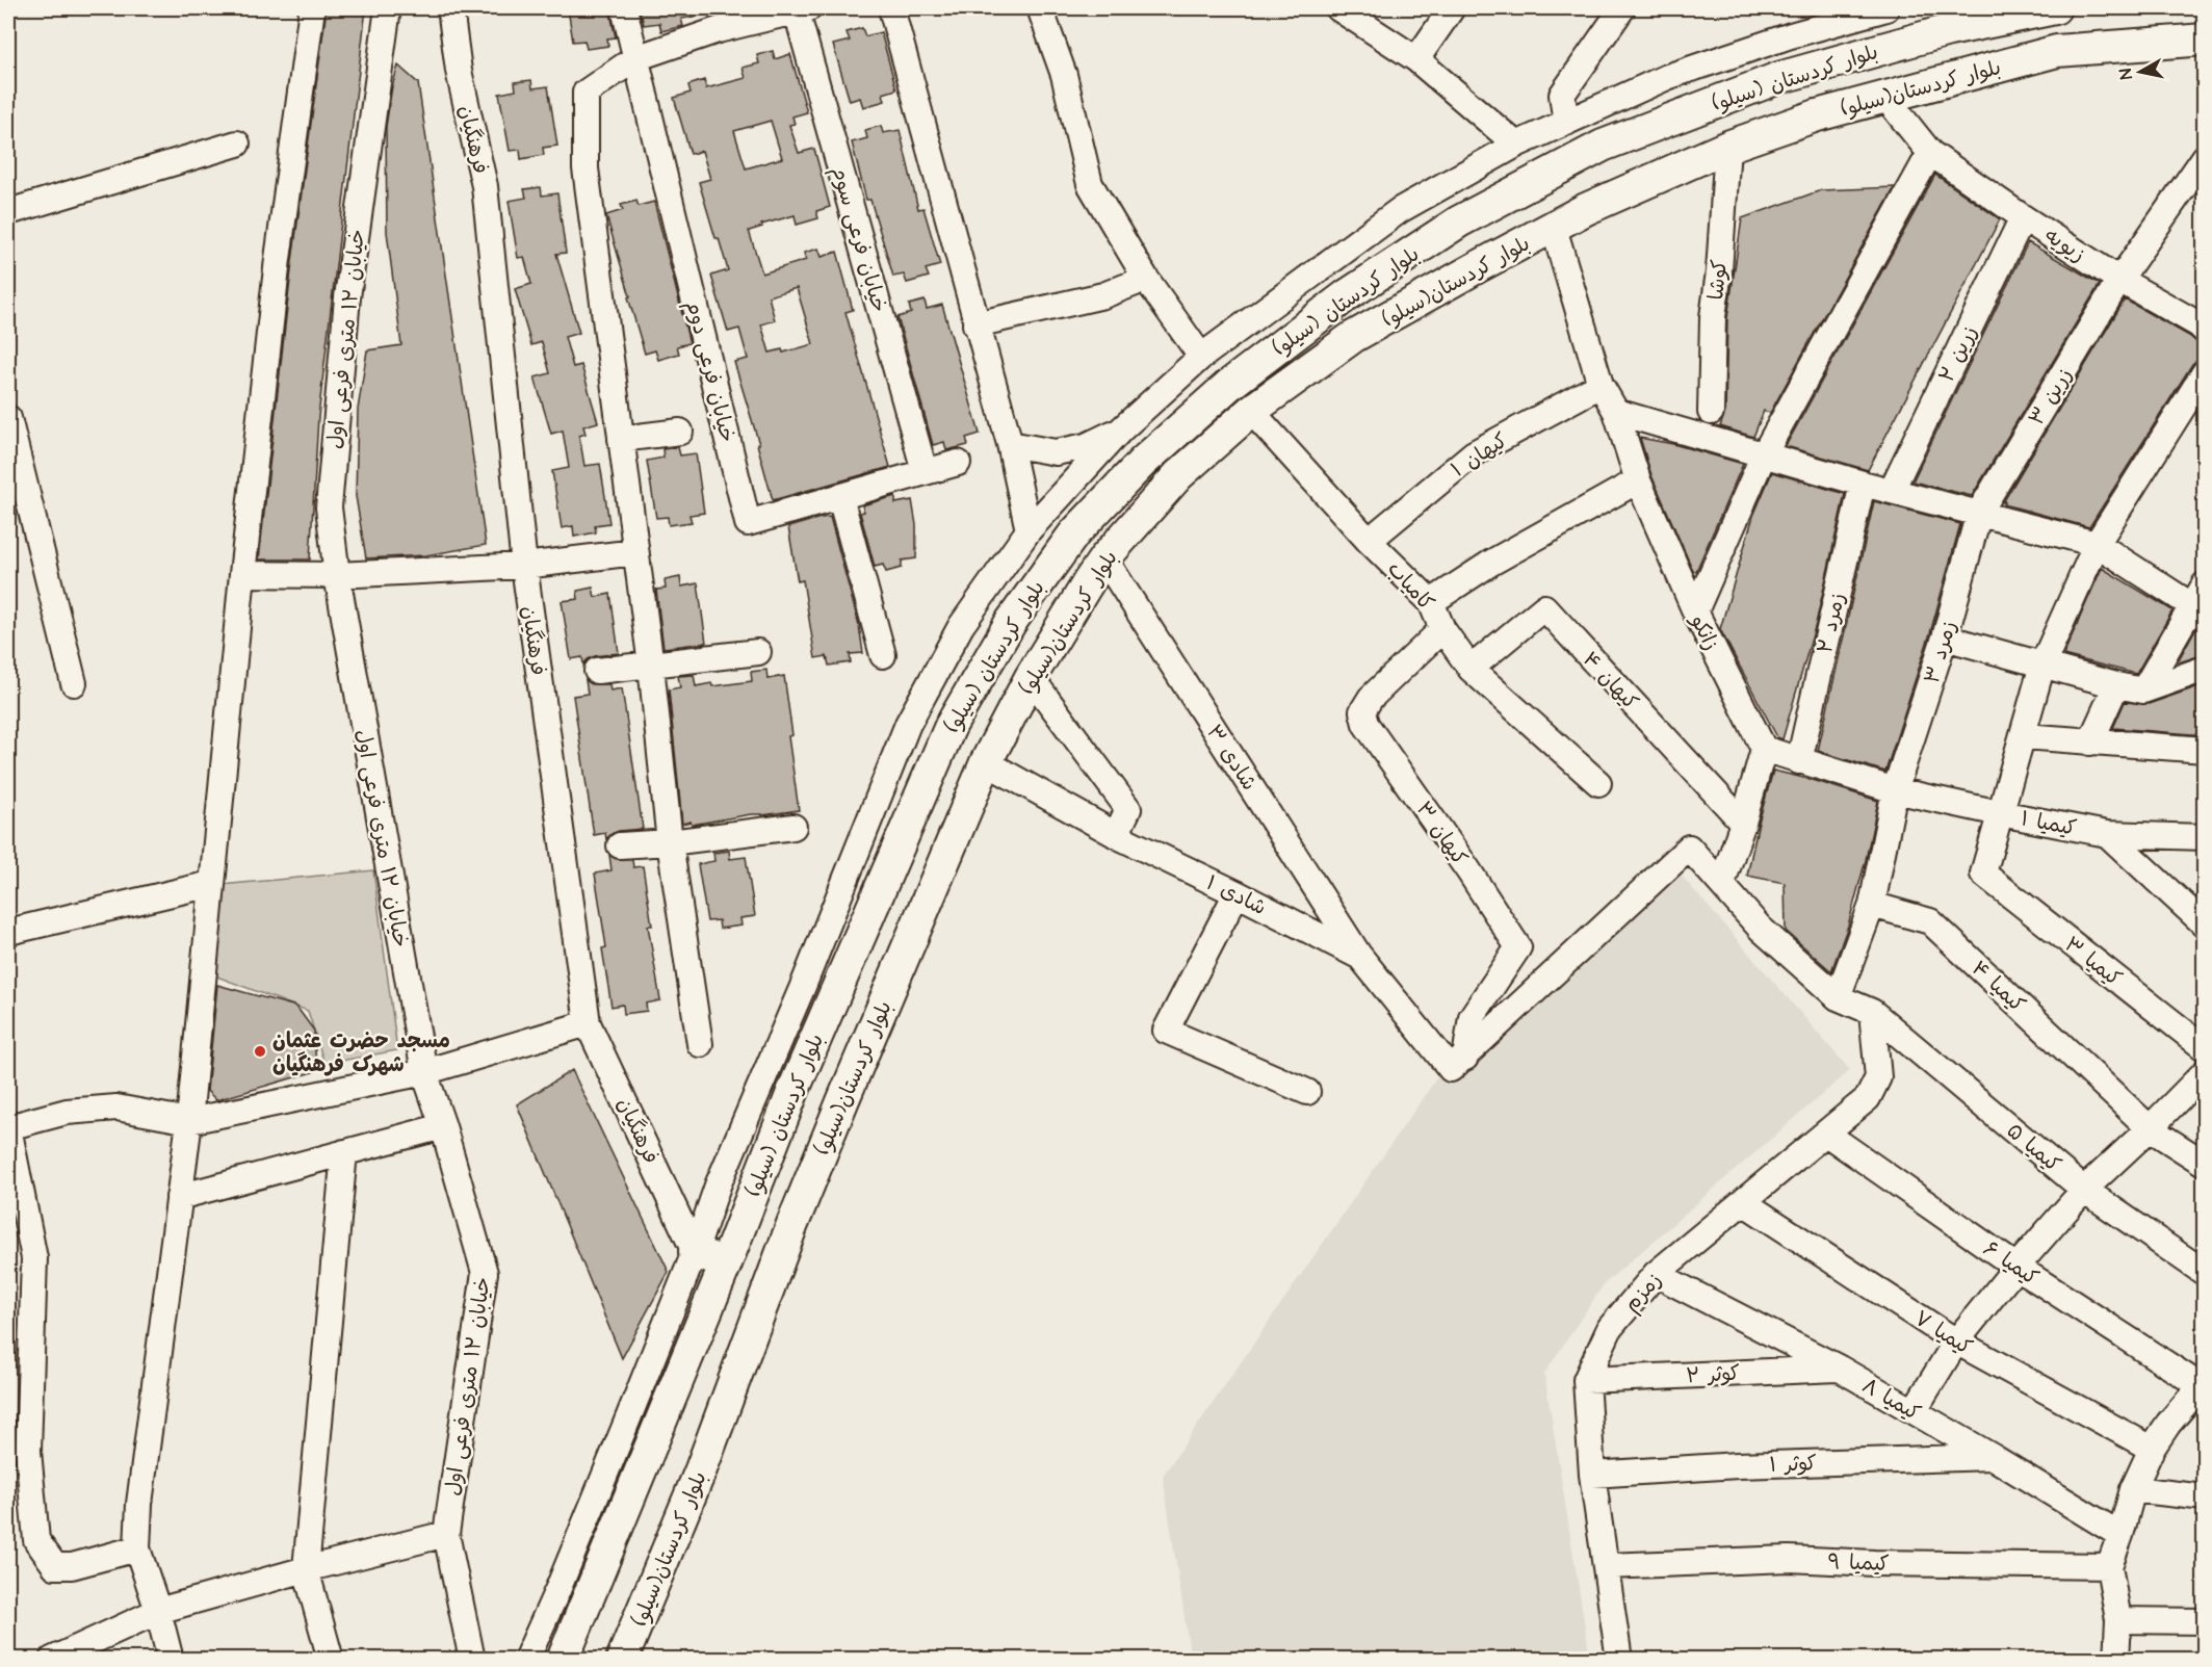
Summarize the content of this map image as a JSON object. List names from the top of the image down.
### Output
{
  "streets": {
    "main road": ["بلوار کردستان (سیلو)", "بلوار کردستان(سیلو)"],
    "street": [
      "فرهنگیان",
      "خیابان فرعی سوم",
      "زیویه",
      "کوشا",
      "خیابان ۱۲ متری فرعی اول",
      "زرین ۲",
      "خیابان فرعی دوم",
      "زرین ۳",
      "کیهان ۱",
      "کامیاب",
      "زمرد ۲",
      "زانکو",
      "زمرد ۳",
      "کیهان ۴",
      "شادی ۳",
      "کیمیا ۱",
      "کیهان ۳",
      "شادی ۱",
      "کیمیا ۳",
      "کیمیا ۴",
      "کیمیا ۵",
      "کیمیا ۶",
      "زمزم",
      "کیمیا ۷",
      "کوثر ۲",
      "کیمیا ۸",
      "کوثر ۱",
      "کیمیا ۹"
    ]
  },
  "crossings": [
    ["بلوار کردستان(سیلو)", "زیویه"],
    ["بلوار کردستان(سیلو)", "کوشا"],
    ["بلوار کردستان(سیلو)", "کامیاب"],
    ["بلوار کردستان(سیلو)", "زانکو"],
    ["بلوار کردستان(سیلو)", "شادی ۳"],
    ["بلوار کردستان(سیلو)", "شادی ۱"],
    ["خیابان فرعی سوم", "خیابان فرعی دوم"],
    ["زیویه", "زرین ۲"],
    ["زیویه", "زرین ۳"],
    ["زرین ۳", "زمرد ۳"],
    ["کیهان ۱", "کامیاب"],
    ["کیهان ۱", "زانکو"],
    ["کامیاب", "کیهان ۴"],
    ["کامیاب", "کیهان ۳"],
    ["زمرد ۳", "کیمیا ۱"],
    ["شادی ۳", "شادی ۱"],
    ["کیمیا ۱", "کیمیا ۳"],
    ["کیهان ۳", "شادی ۱"],
    ["کیمیا ۵", "زمزم"],
    ["کیمیا ۶", "زمزم"],
    ["زمزم", "کیمیا ۷"],
    ["زمزم", "کوثر ۲"],
    ["زمزم", "کیمیا ۸"],
    ["زمزم", "کوثر ۱"],
    ["زمزم", "کیمیا ۹"],
    ["کوثر ۲", "کیمیا ۸"],
    ["کیمیا ۸", "کوثر ۱"]
  ],
  "places": ["مسجد حضرت عثمان شهرک فرهنگیان"],
  "north": "left"
}
